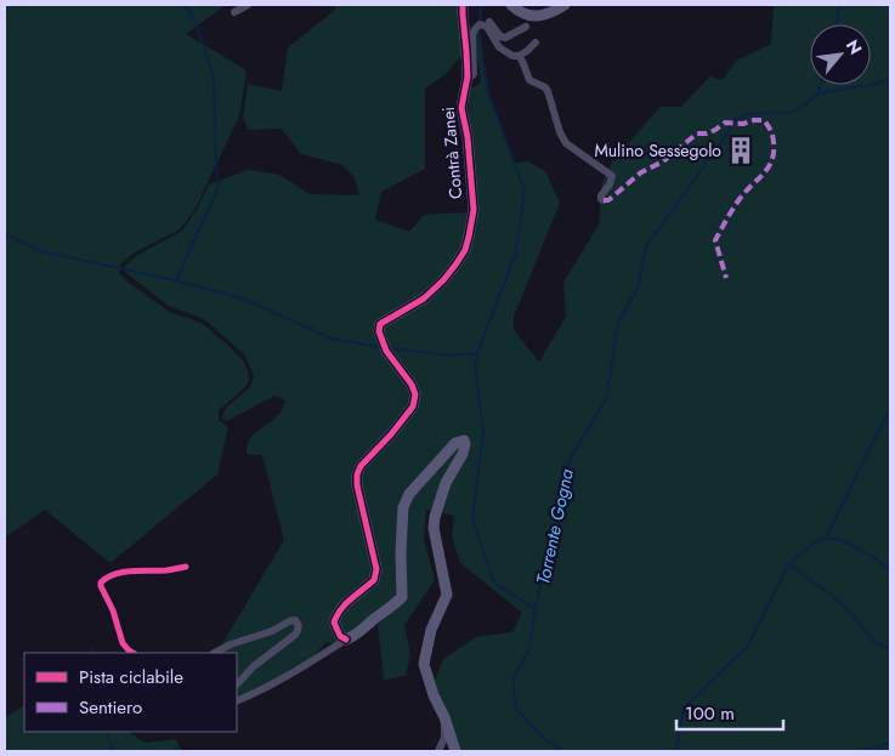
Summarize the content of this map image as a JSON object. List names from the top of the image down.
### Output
{
  "streets": {
    "street": ["Contrà Zanei"]
  },
  "water": ["Torrente Gogna"],
  "places": {
    "building": ["Mulino Sessegolo"]
  },
  "legend": ["Pista ciclabile", "Sentiero"],
  "scale_bar": "100 m",
  "north": "top right"
}
